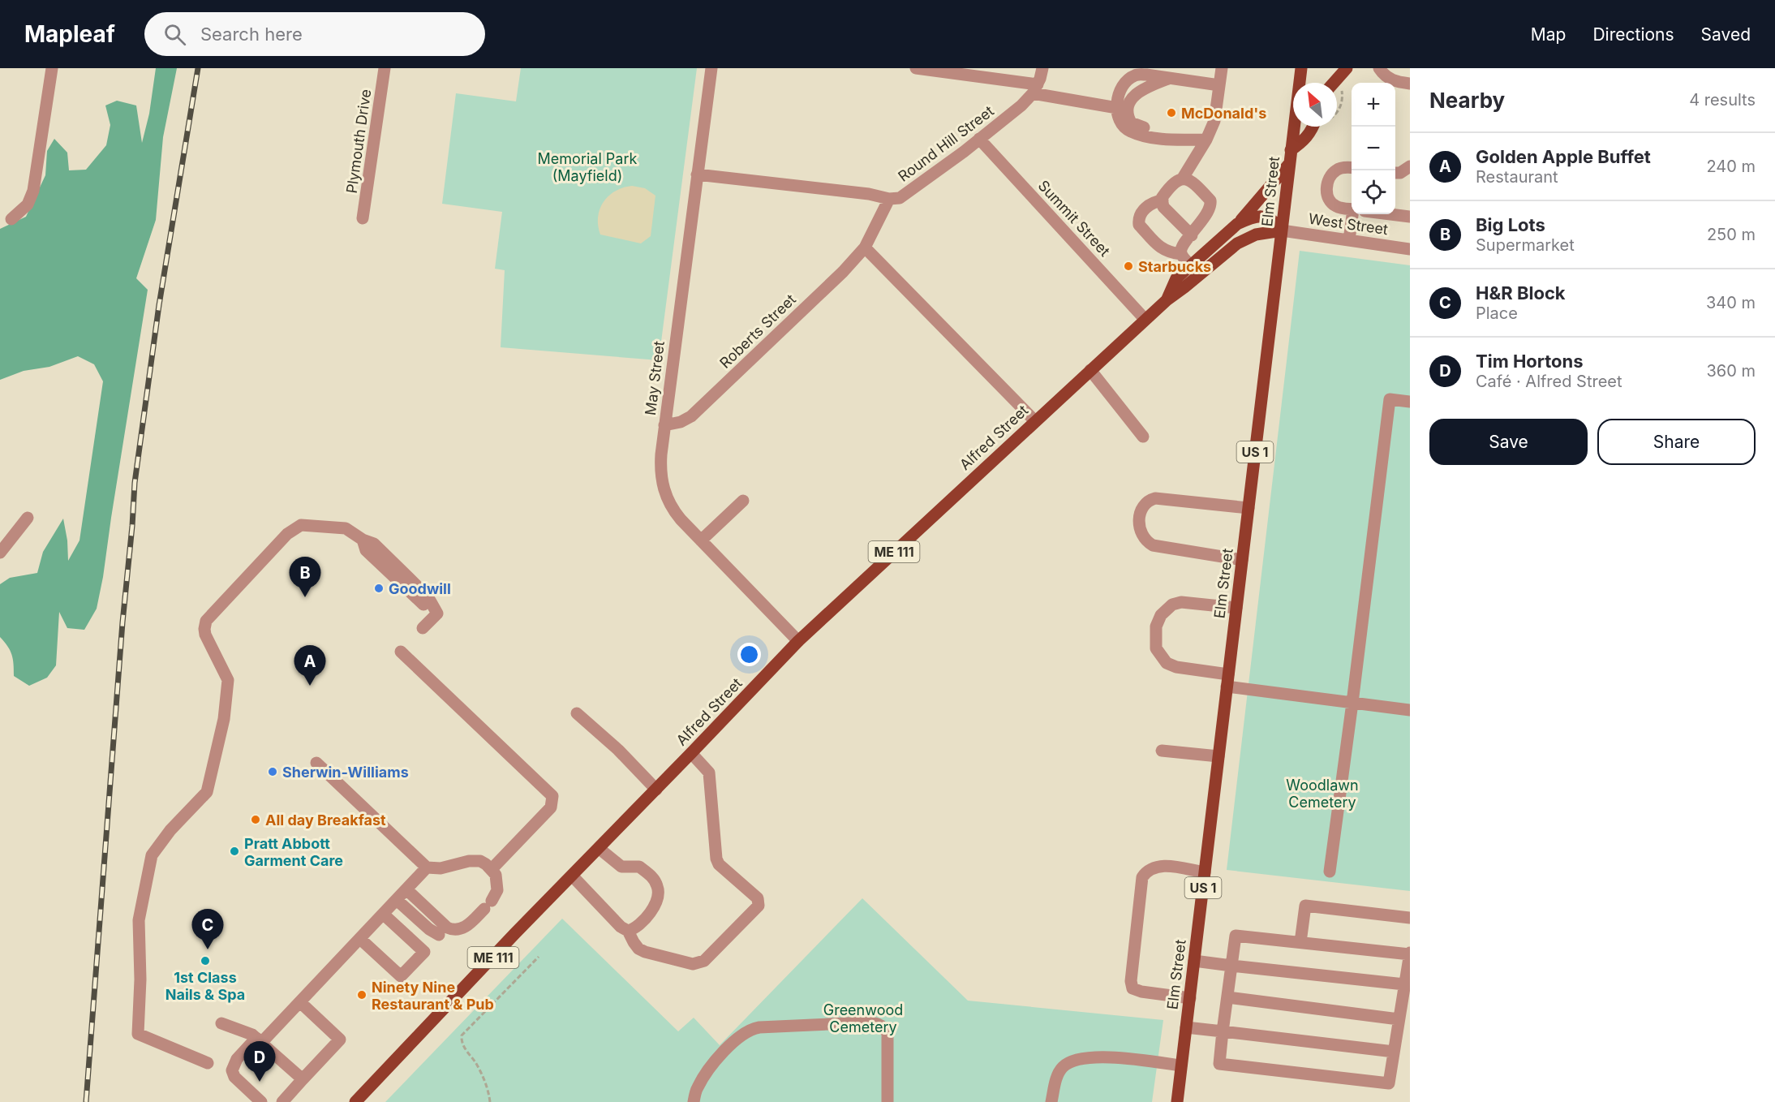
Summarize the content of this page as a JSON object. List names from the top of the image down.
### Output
{
  "streets": {
    "main road": [
      "Elm Street",
      "Alfred Street",
      "US 1",
      "ME 111"
    ],
    "street": [
      "Plymouth Drive",
      "Round Hill Street",
      "Summit Street",
      "West Street",
      "Roberts Street",
      "May Street"
    ]
  },
  "crossings": [
    ["Round Hill Street", "Summit Street"],
    ["Round Hill Street", "Roberts Street"],
    ["Round Hill Street", "May Street"],
    ["Elm Street", "West Street"],
    ["Elm Street", "Alfred Street"],
    ["Summit Street", "Alfred Street"],
    ["West Street", "Alfred Street"],
    ["Roberts Street", "May Street"],
    ["May Street", "Alfred Street"]
  ],
  "parks": ["Memorial Park (Mayfield)", "Woodlawn Cemetery", "Greenwood Cemetery"],
  "places": [
    "McDonald's",
    "Starbucks",
    "Goodwill",
    "Sherwin-Williams",
    "All day Breakfast",
    "Pratt Abbott Garment Care",
    "1st Class Nails & Spa",
    "Ninety Nine Restaurant & Pub"
  ],
  "north": "top left",
  "page": {
    "header": "Mapleaf",
    "search": "Search here",
    "nav": ["Map", "Directions", "Saved"],
    "heading": ["Nearby", "4 results"],
    "map_buttons": ["+", "−"],
    "list": [
      {
        "mark": "A",
        "name": "Golden Apple Buffet",
        "note": "Restaurant",
        "value": "240 m"
      },
      {
        "mark": "B",
        "name": "Big Lots",
        "note": "Supermarket",
        "value": "250 m"
      },
      {
        "mark": "C",
        "name": "H&R Block",
        "note": "Place",
        "value": "340 m"
      },
      {
        "mark": "D",
        "name": "Tim Hortons",
        "note": "Café · Alfred Street",
        "value": "360 m"
      }
    ],
    "buttons": ["Save", "Share"],
    "pins": [
      "B",
      "A",
      "C",
      "D"
    ]
  }
}
